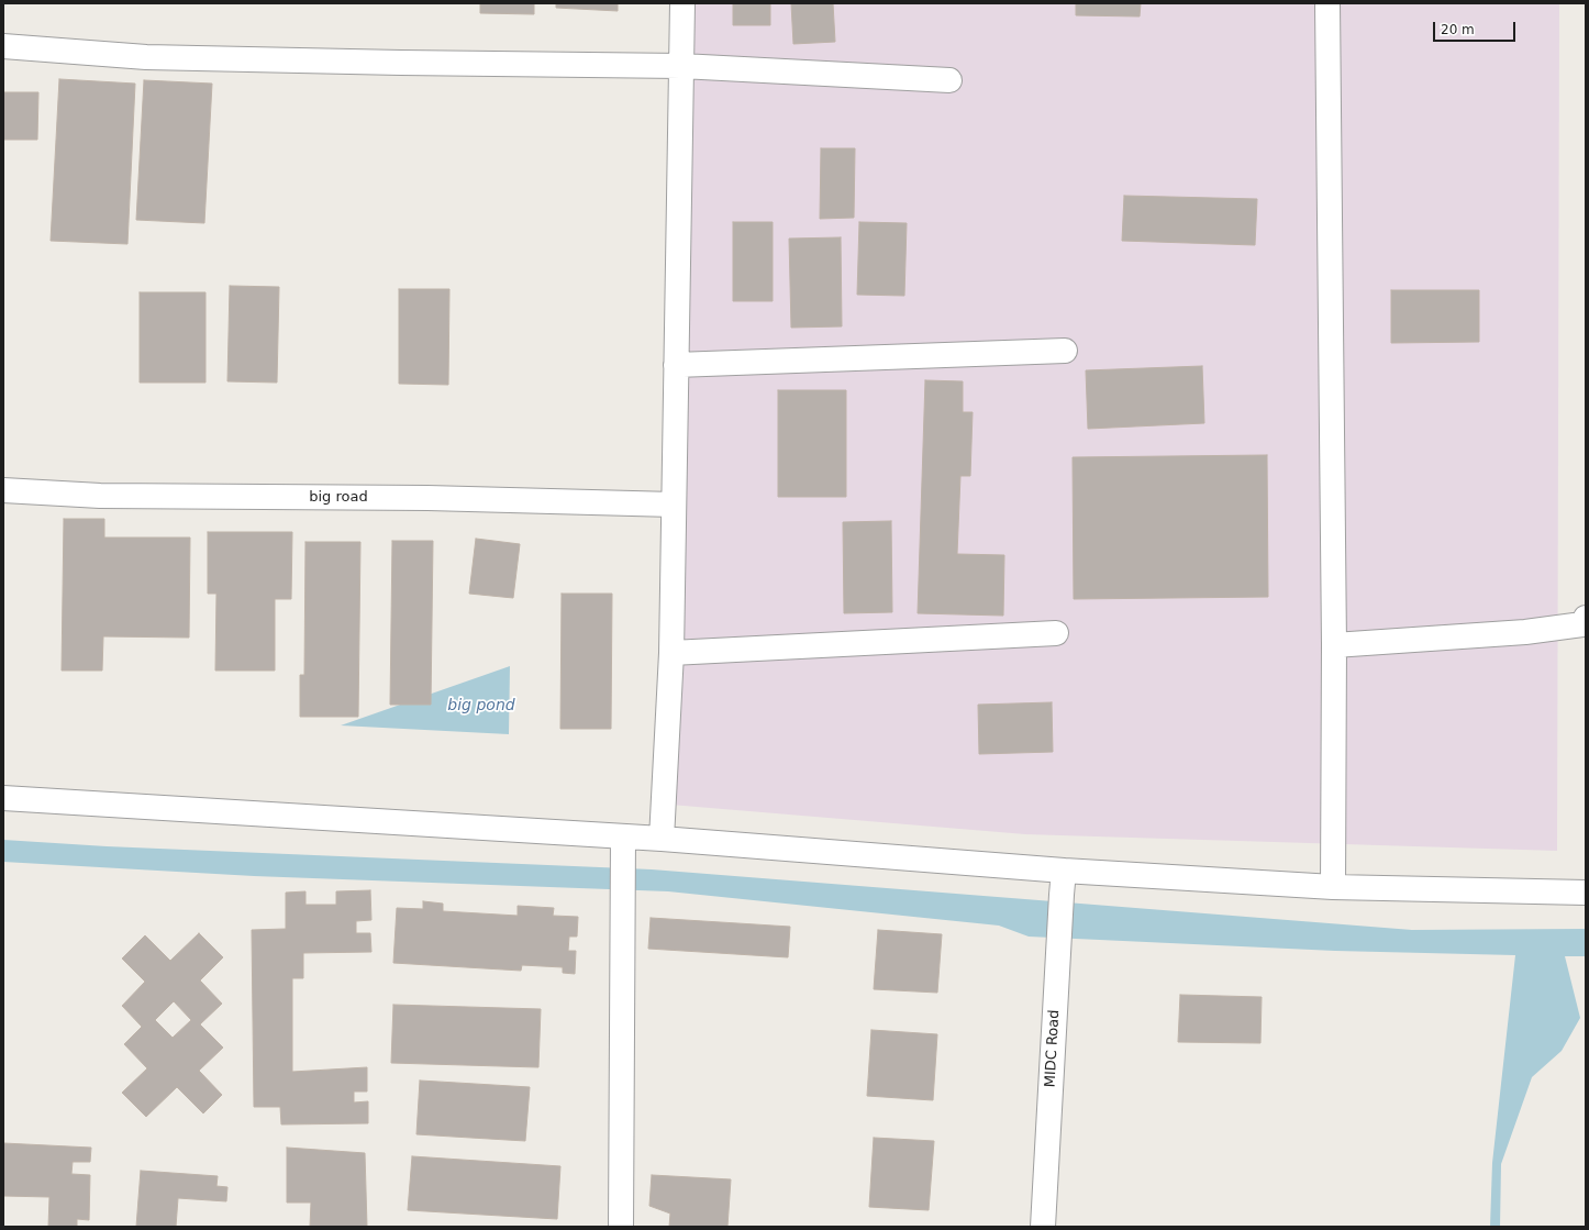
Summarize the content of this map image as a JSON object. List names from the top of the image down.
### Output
{
  "streets": {
    "street": ["big road", "MIDC Road"]
  },
  "water": ["big pond"],
  "scale_bar": "20 m"
}
